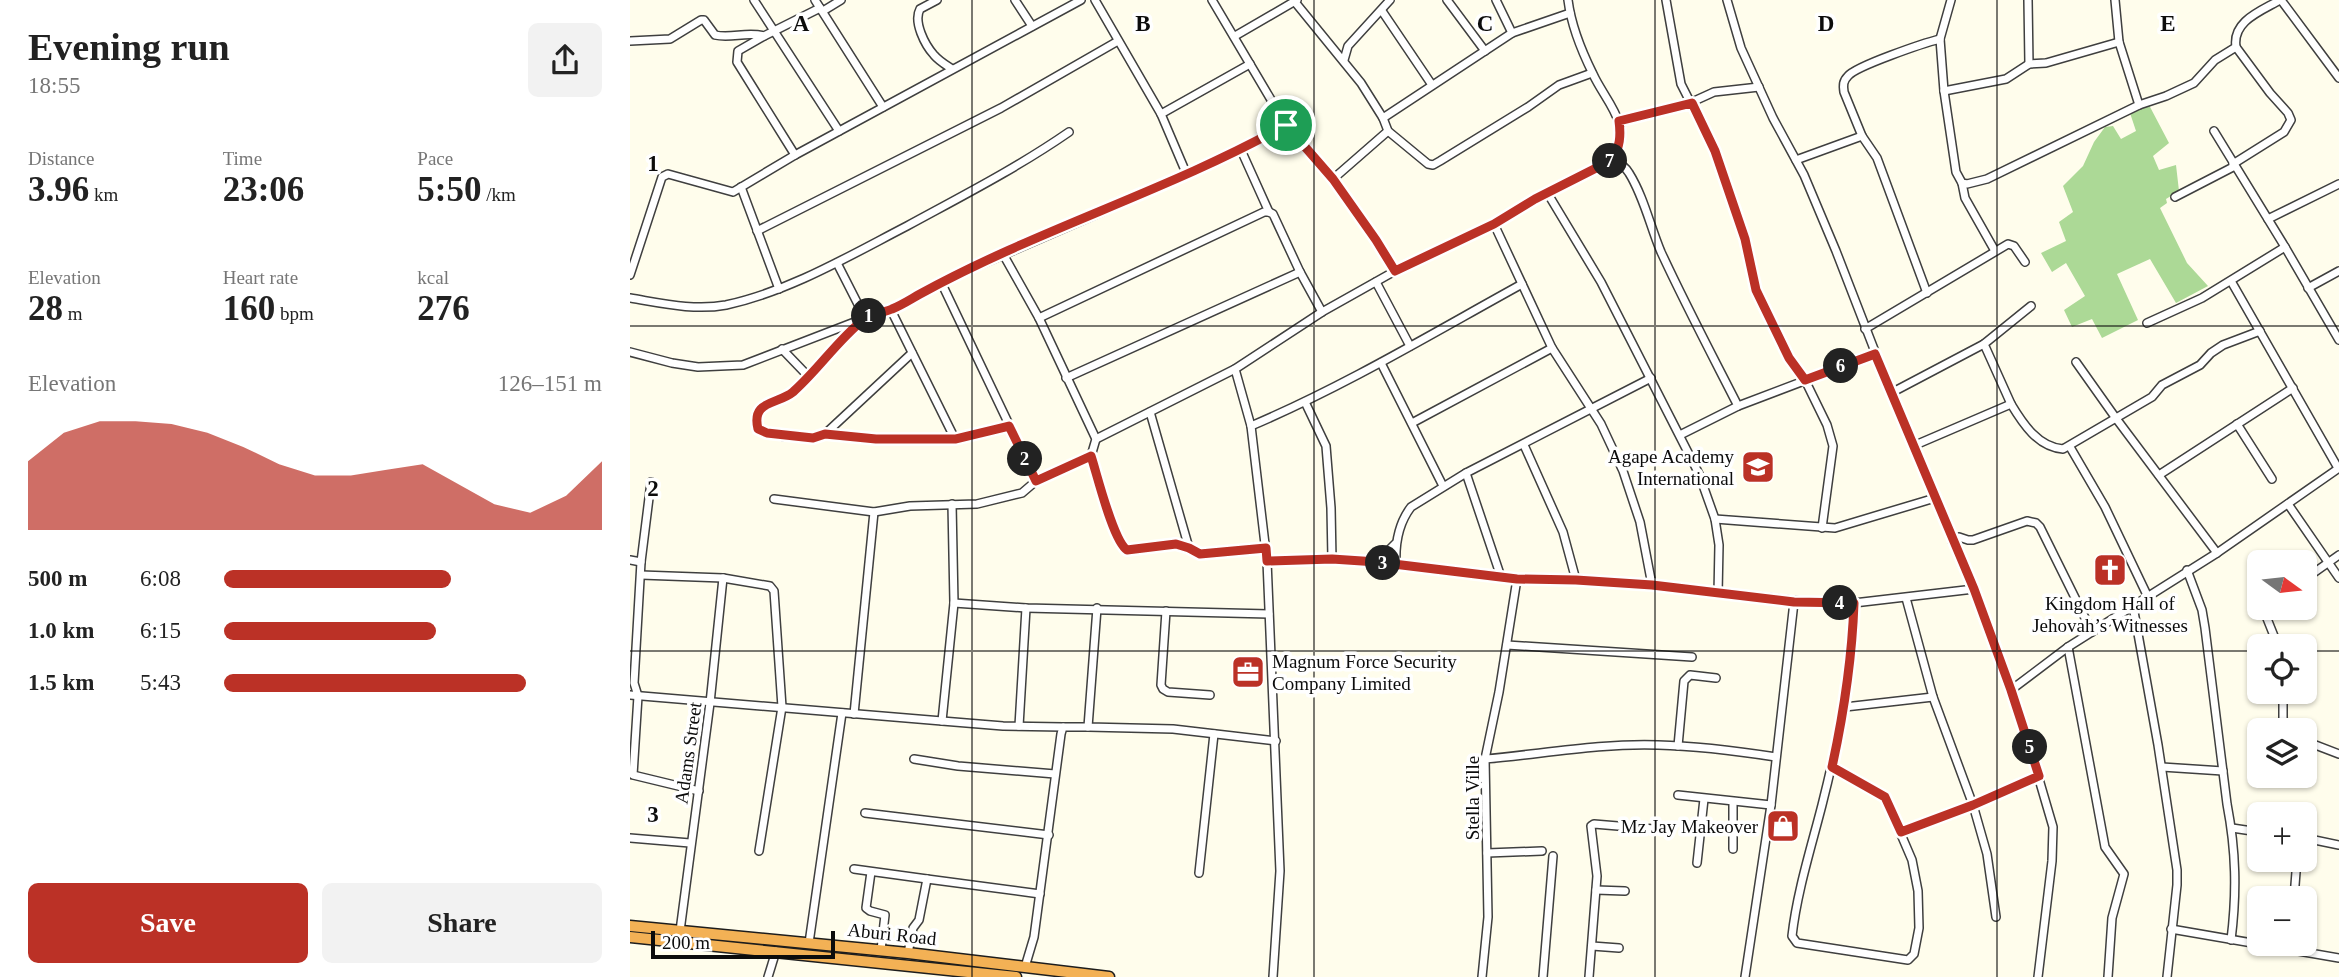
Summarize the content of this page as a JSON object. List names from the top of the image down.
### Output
{
  "streets": {
    "highway": ["Aburi Road"],
    "street": ["Adams Street", "Stella Ville"]
  },
  "crossings": [
    ["Adams Street", "Aburi Road"]
  ],
  "places": {
    "school or university": ["Agape Academy International"],
    "church": ["Kingdom Hall of Jehovah’s Witnesses"],
    "office": ["Magnum Force Security Company Limited"],
    "shop": ["Mz Jay Makeover"]
  },
  "scale_bar": "200 m",
  "north": "right",
  "page": {
    "heading": ["Evening run", "18:55"],
    "stats": [
      ["Distance", "3.96 km"],
      ["Time", "23:06"],
      ["Pace", "5:50 /km"],
      ["Elevation", "28 m"],
      ["Heart rate", "160 bpm"],
      ["kcal", "276"]
    ],
    "pins": [
      "7",
      "1",
      "6",
      "2",
      "3",
      "4",
      "5"
    ],
    "chart": ["Elevation", "126–151 m"],
    "map_buttons": ["+", "−"],
    "list": [
      {
        "name": "500 m",
        "note": "6:08"
      },
      {
        "name": "1.0 km",
        "note": "6:15"
      },
      {
        "name": "1.5 km",
        "note": "5:43"
      }
    ],
    "buttons": ["Save", "Share"],
    "scale": "200 m"
  },
  "grid": {
    "columns": [
      "A",
      "B",
      "C",
      "D",
      "E"
    ],
    "rows": ["1", "2", "3"]
  }
}
